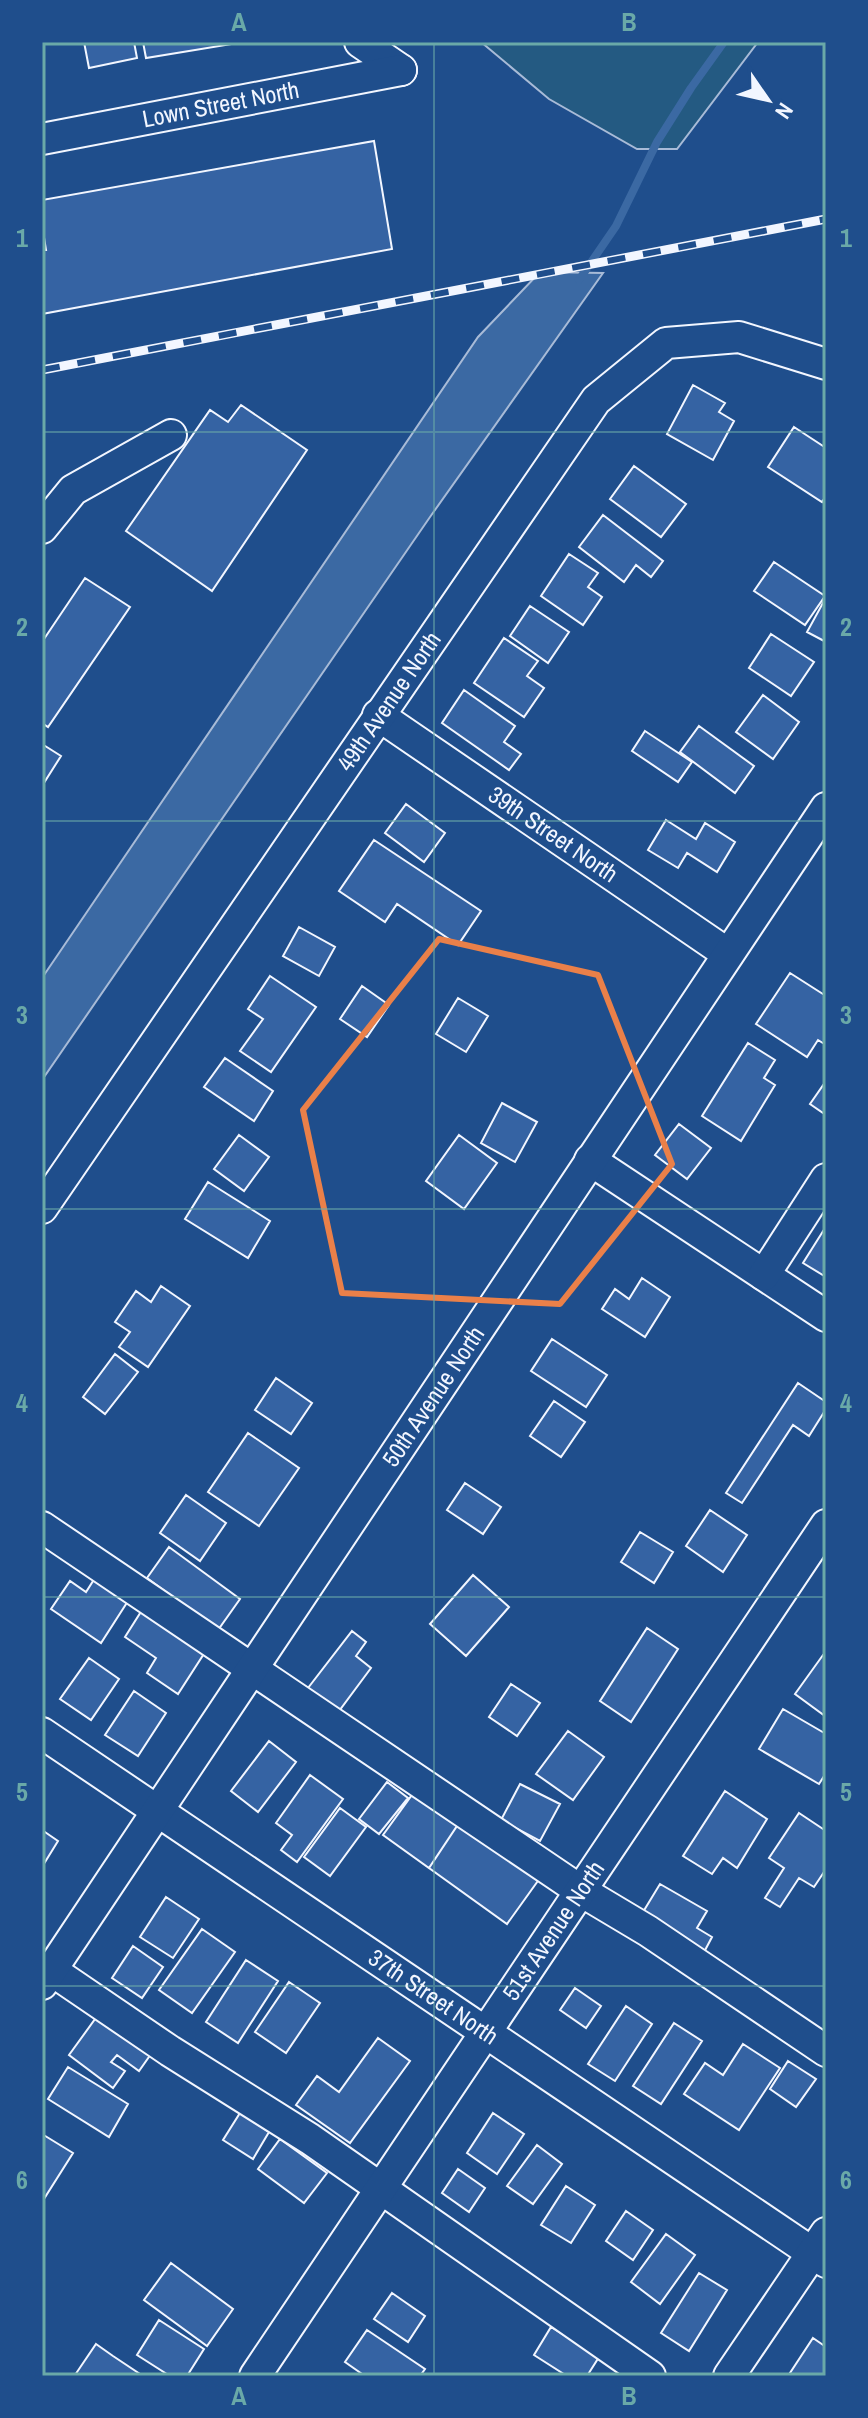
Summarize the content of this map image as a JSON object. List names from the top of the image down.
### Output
{
  "streets": {
    "street": [
      "Lown Street North",
      "49th Avenue North",
      "39th Street North",
      "50th Avenue North",
      "51st Avenue North",
      "37th Street North"
    ]
  },
  "crossings": [
    ["49th Avenue North", "39th Street North"],
    ["39th Street North", "50th Avenue North"],
    ["50th Avenue North", "37th Street North"],
    ["51st Avenue North", "37th Street North"]
  ],
  "north": "bottom right",
  "grid": {
    "columns": ["A", "B"],
    "rows": [
      "1",
      "2",
      "3",
      "4",
      "5",
      "6"
    ]
  }
}
